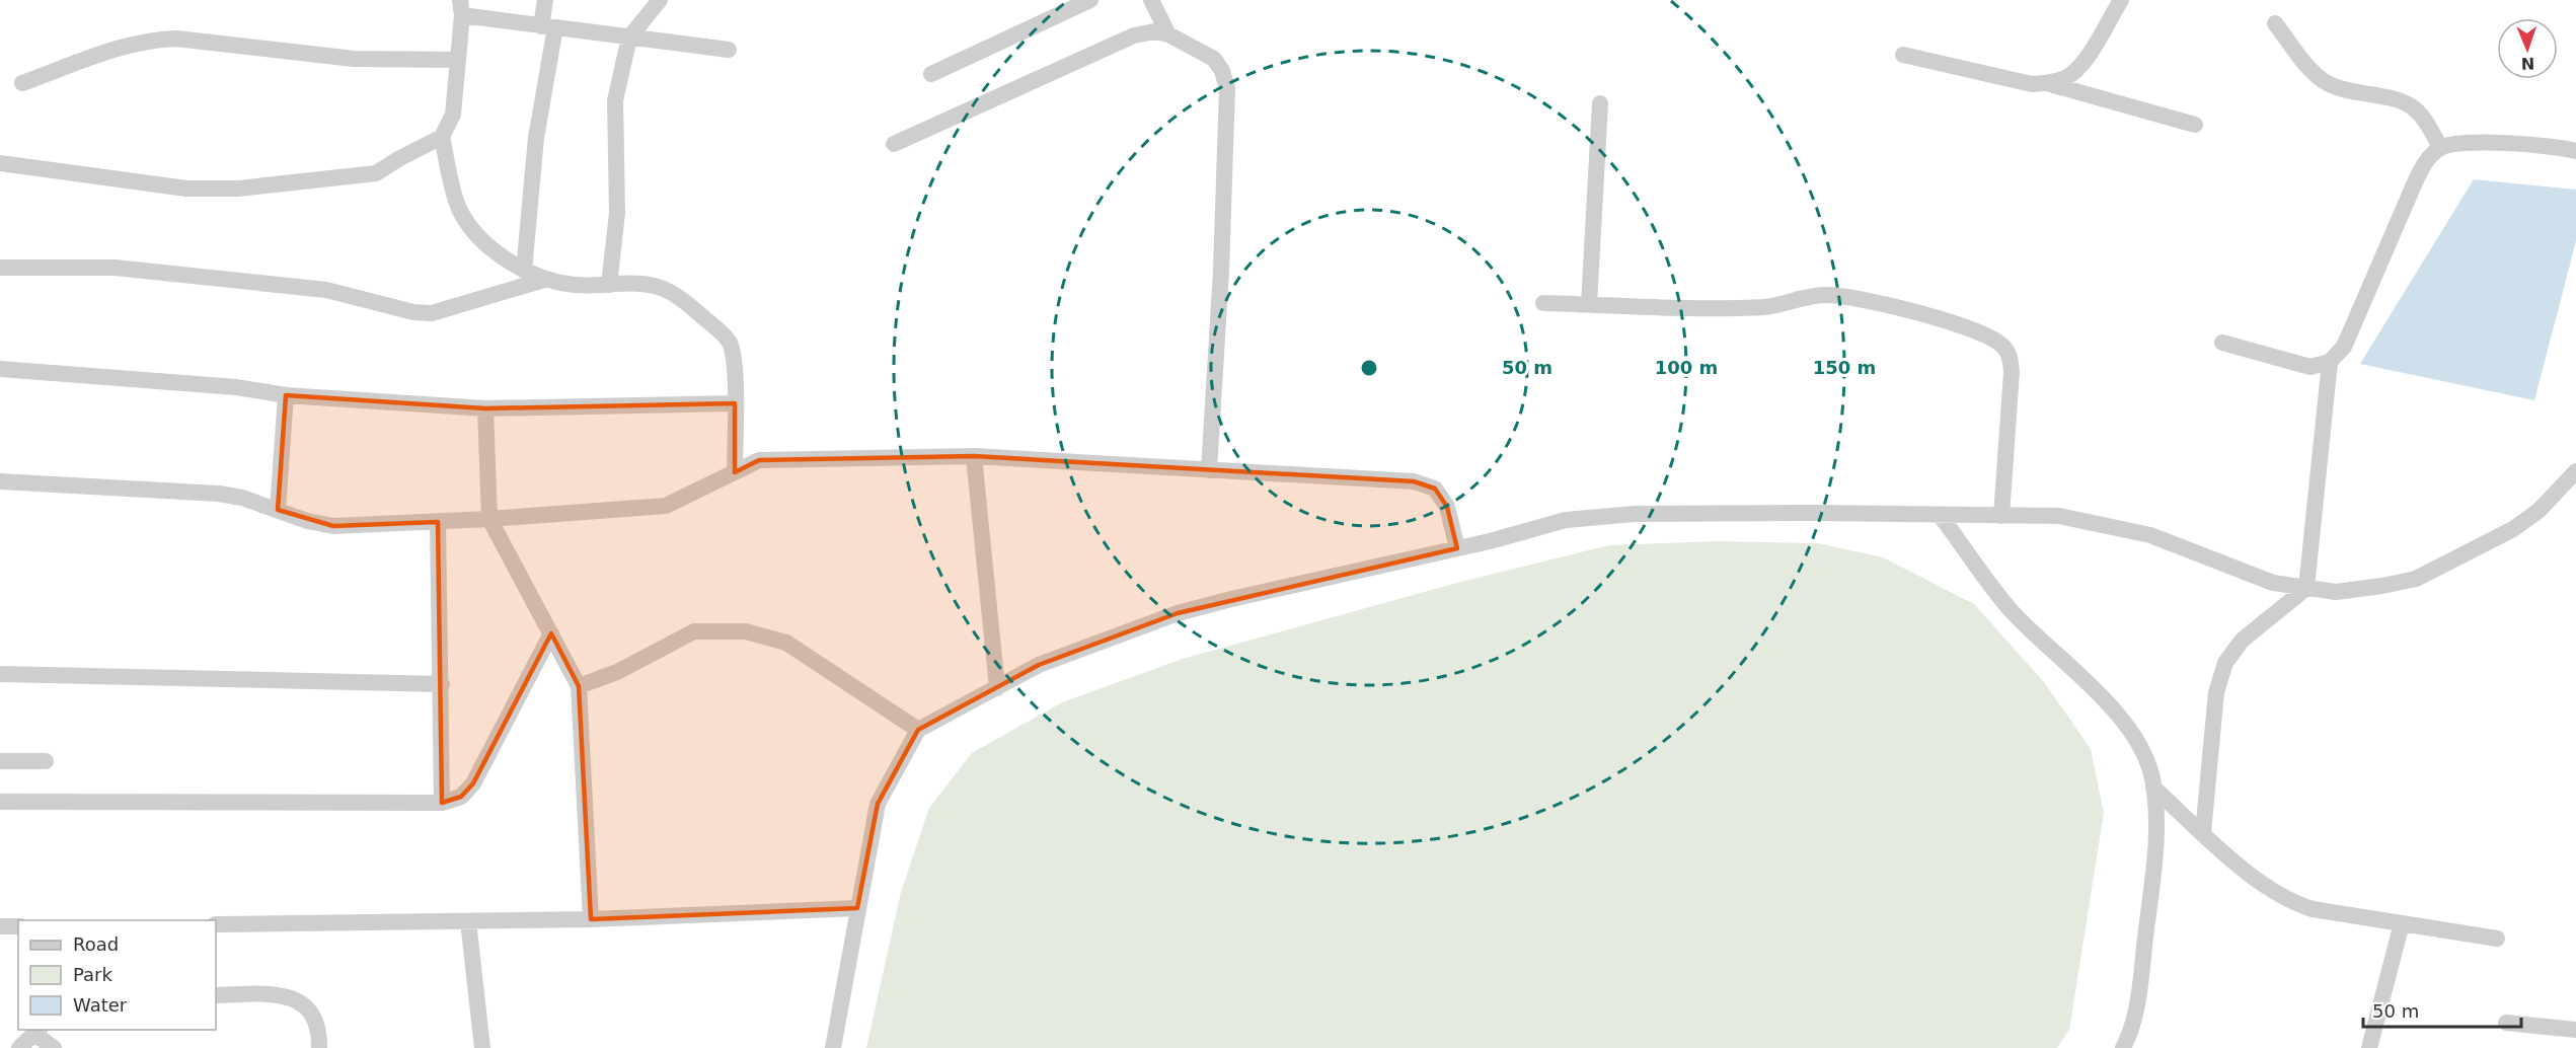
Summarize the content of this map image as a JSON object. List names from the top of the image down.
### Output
{
  "legend": ["Road", "Park", "Water"],
  "scale_bar": "50 m",
  "north": "bottom",
  "rings": ["50 m", "100 m", "150 m"]
}
